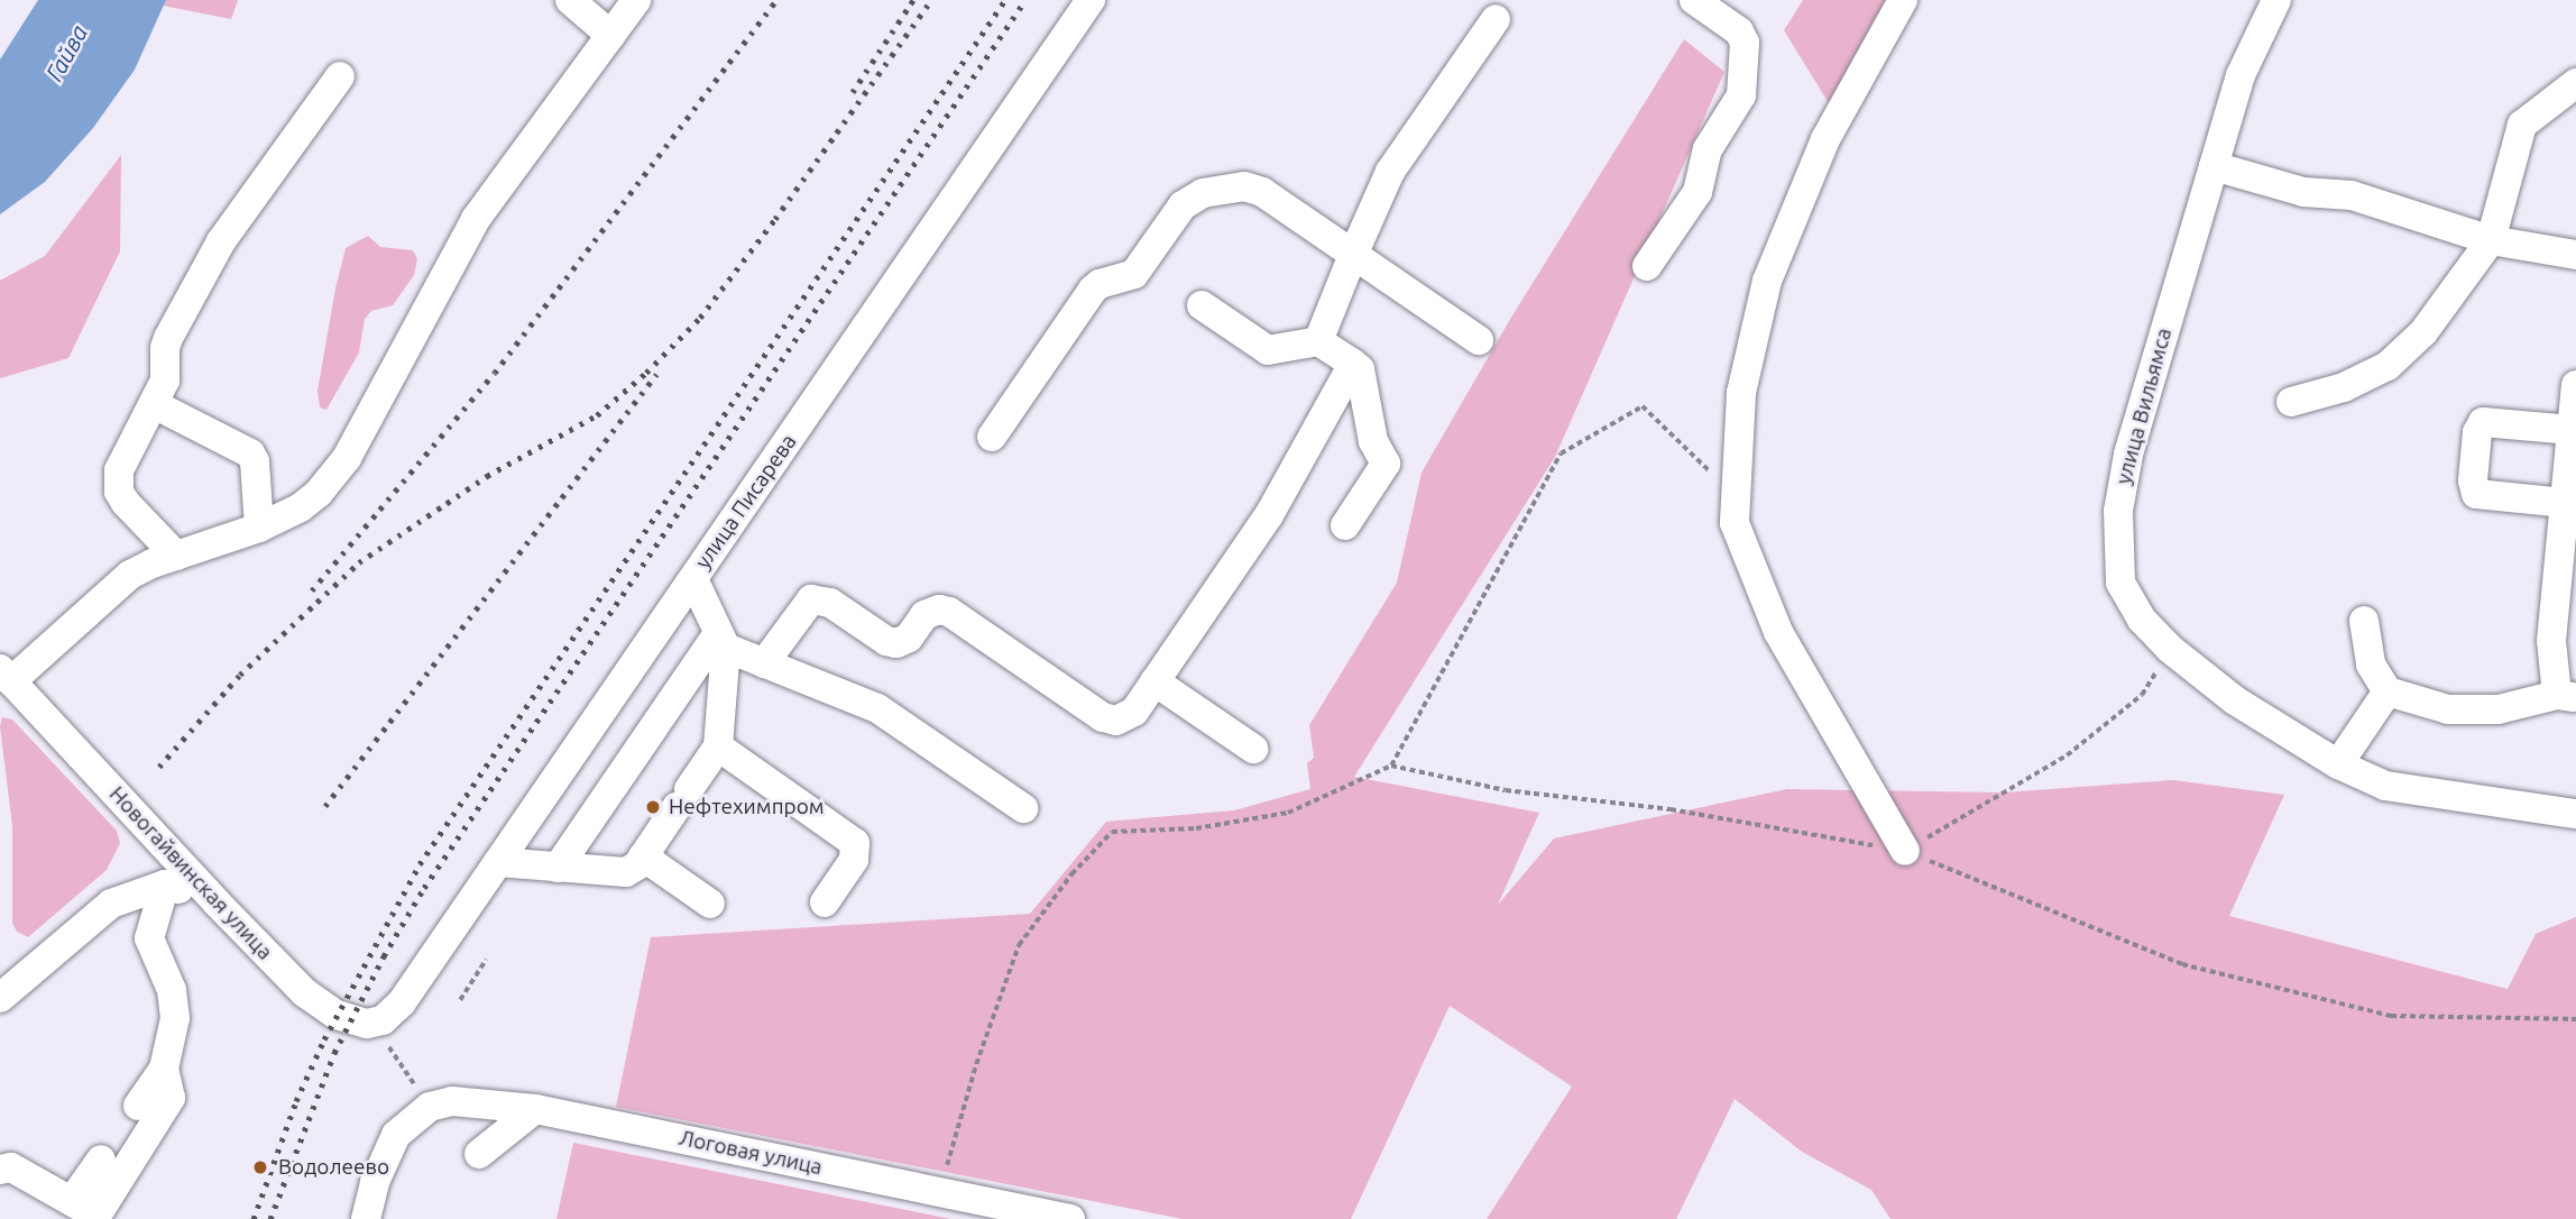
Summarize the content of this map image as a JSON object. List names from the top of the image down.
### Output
{
  "streets": {
    "street": [
      "улица Вильямса",
      "улица Писарева",
      "Новогайвинская улица",
      "Логовая улица"
    ]
  },
  "crossings": [
    ["улица Писарева", "Новогайвинская улица"]
  ],
  "water": ["Гайва"],
  "places": ["Нефтехимпром", "Водолеево"]
}
